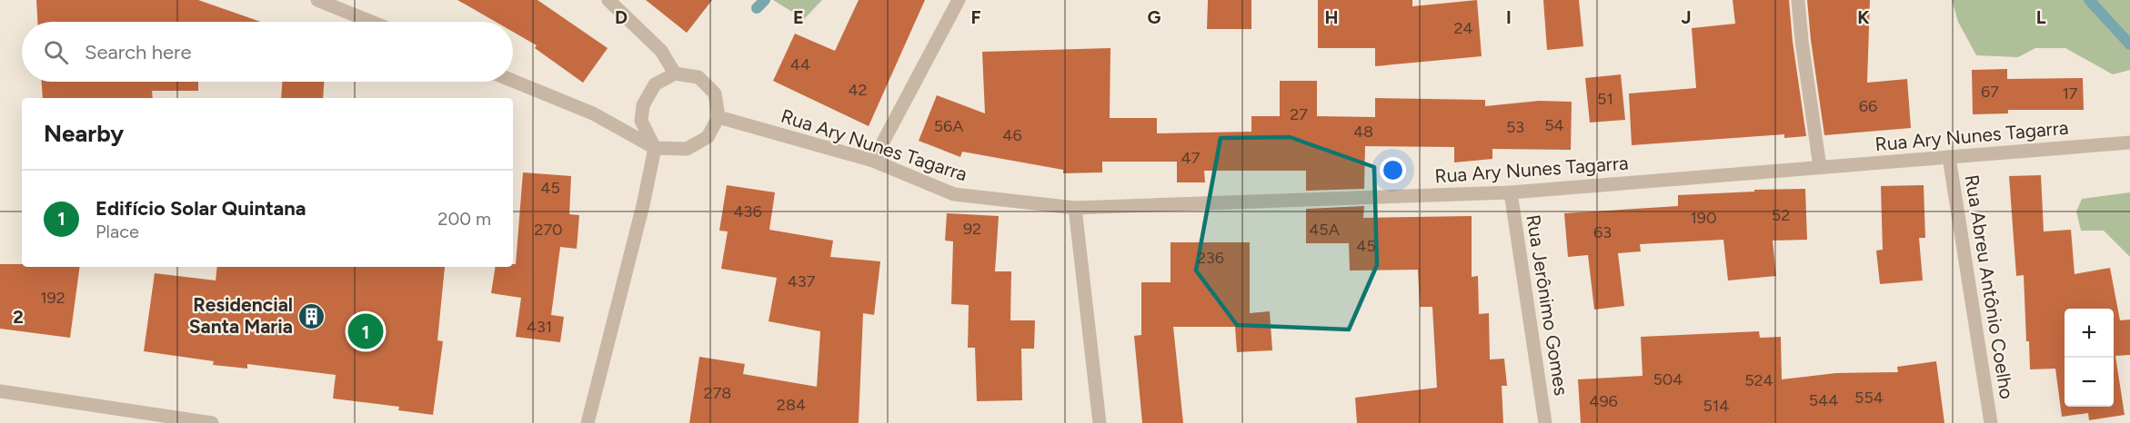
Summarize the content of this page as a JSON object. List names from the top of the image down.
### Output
{
  "streets": {
    "street": ["Rua Ary Nunes Tagarra", "Rua Abreu Antônio Coelho", "Rua Jerônimo Gomes"]
  },
  "crossings": [
    ["Rua Ary Nunes Tagarra", "Rua Abreu Antônio Coelho"],
    ["Rua Ary Nunes Tagarra", "Rua Jerônimo Gomes"]
  ],
  "places": {
    "building": ["Residencial Santa Maria"]
  },
  "house_numbers": [
    "24",
    "44",
    "42",
    "67",
    "17",
    "51",
    "66",
    "27",
    "54",
    "56A",
    "53",
    "48",
    "46",
    "47",
    "45",
    "436",
    "52",
    "190",
    "92",
    "270",
    "45A",
    "63",
    "45",
    "236",
    "437",
    "192",
    "431",
    "504",
    "524",
    "278",
    "554",
    "544",
    "496",
    "284",
    "514"
  ],
  "page": {
    "search": "Search here",
    "heading": "Nearby",
    "list": [
      {
        "mark": "1",
        "name": "Edifício Solar Quintana",
        "note": "Place",
        "value": "200 m"
      }
    ],
    "map_buttons": ["+", "−"],
    "pins": "1"
  },
  "grid": {
    "columns": [
      "D",
      "E",
      "F",
      "G",
      "H",
      "I",
      "J",
      "K",
      "L"
    ],
    "rows": ["2"]
  }
}
